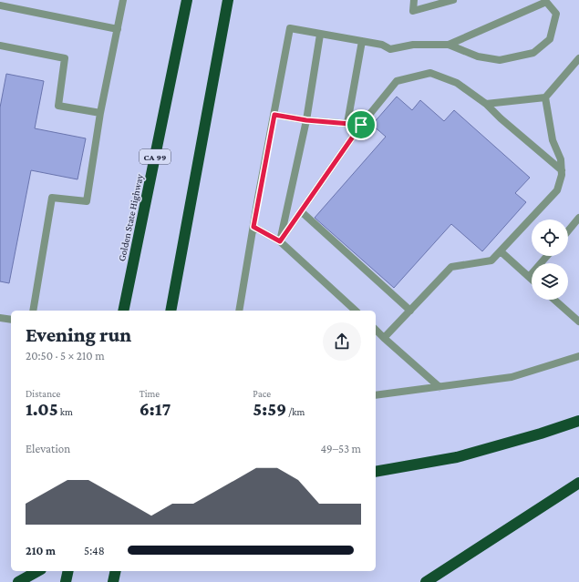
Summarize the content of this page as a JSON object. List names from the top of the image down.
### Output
{
  "streets": {
    "highway": ["CA 99", "Golden State Highway"]
  },
  "page": {
    "heading": ["Evening run", "20:50 · 5 × 210 m"],
    "stats": [
      ["Distance", "1.05 km"],
      ["Time", "6:17"],
      ["Pace", "5:59 /km"]
    ],
    "chart": ["Elevation", "49–53 m"],
    "list": [
      {
        "name": "210 m",
        "note": "5:48"
      }
    ]
  }
}
